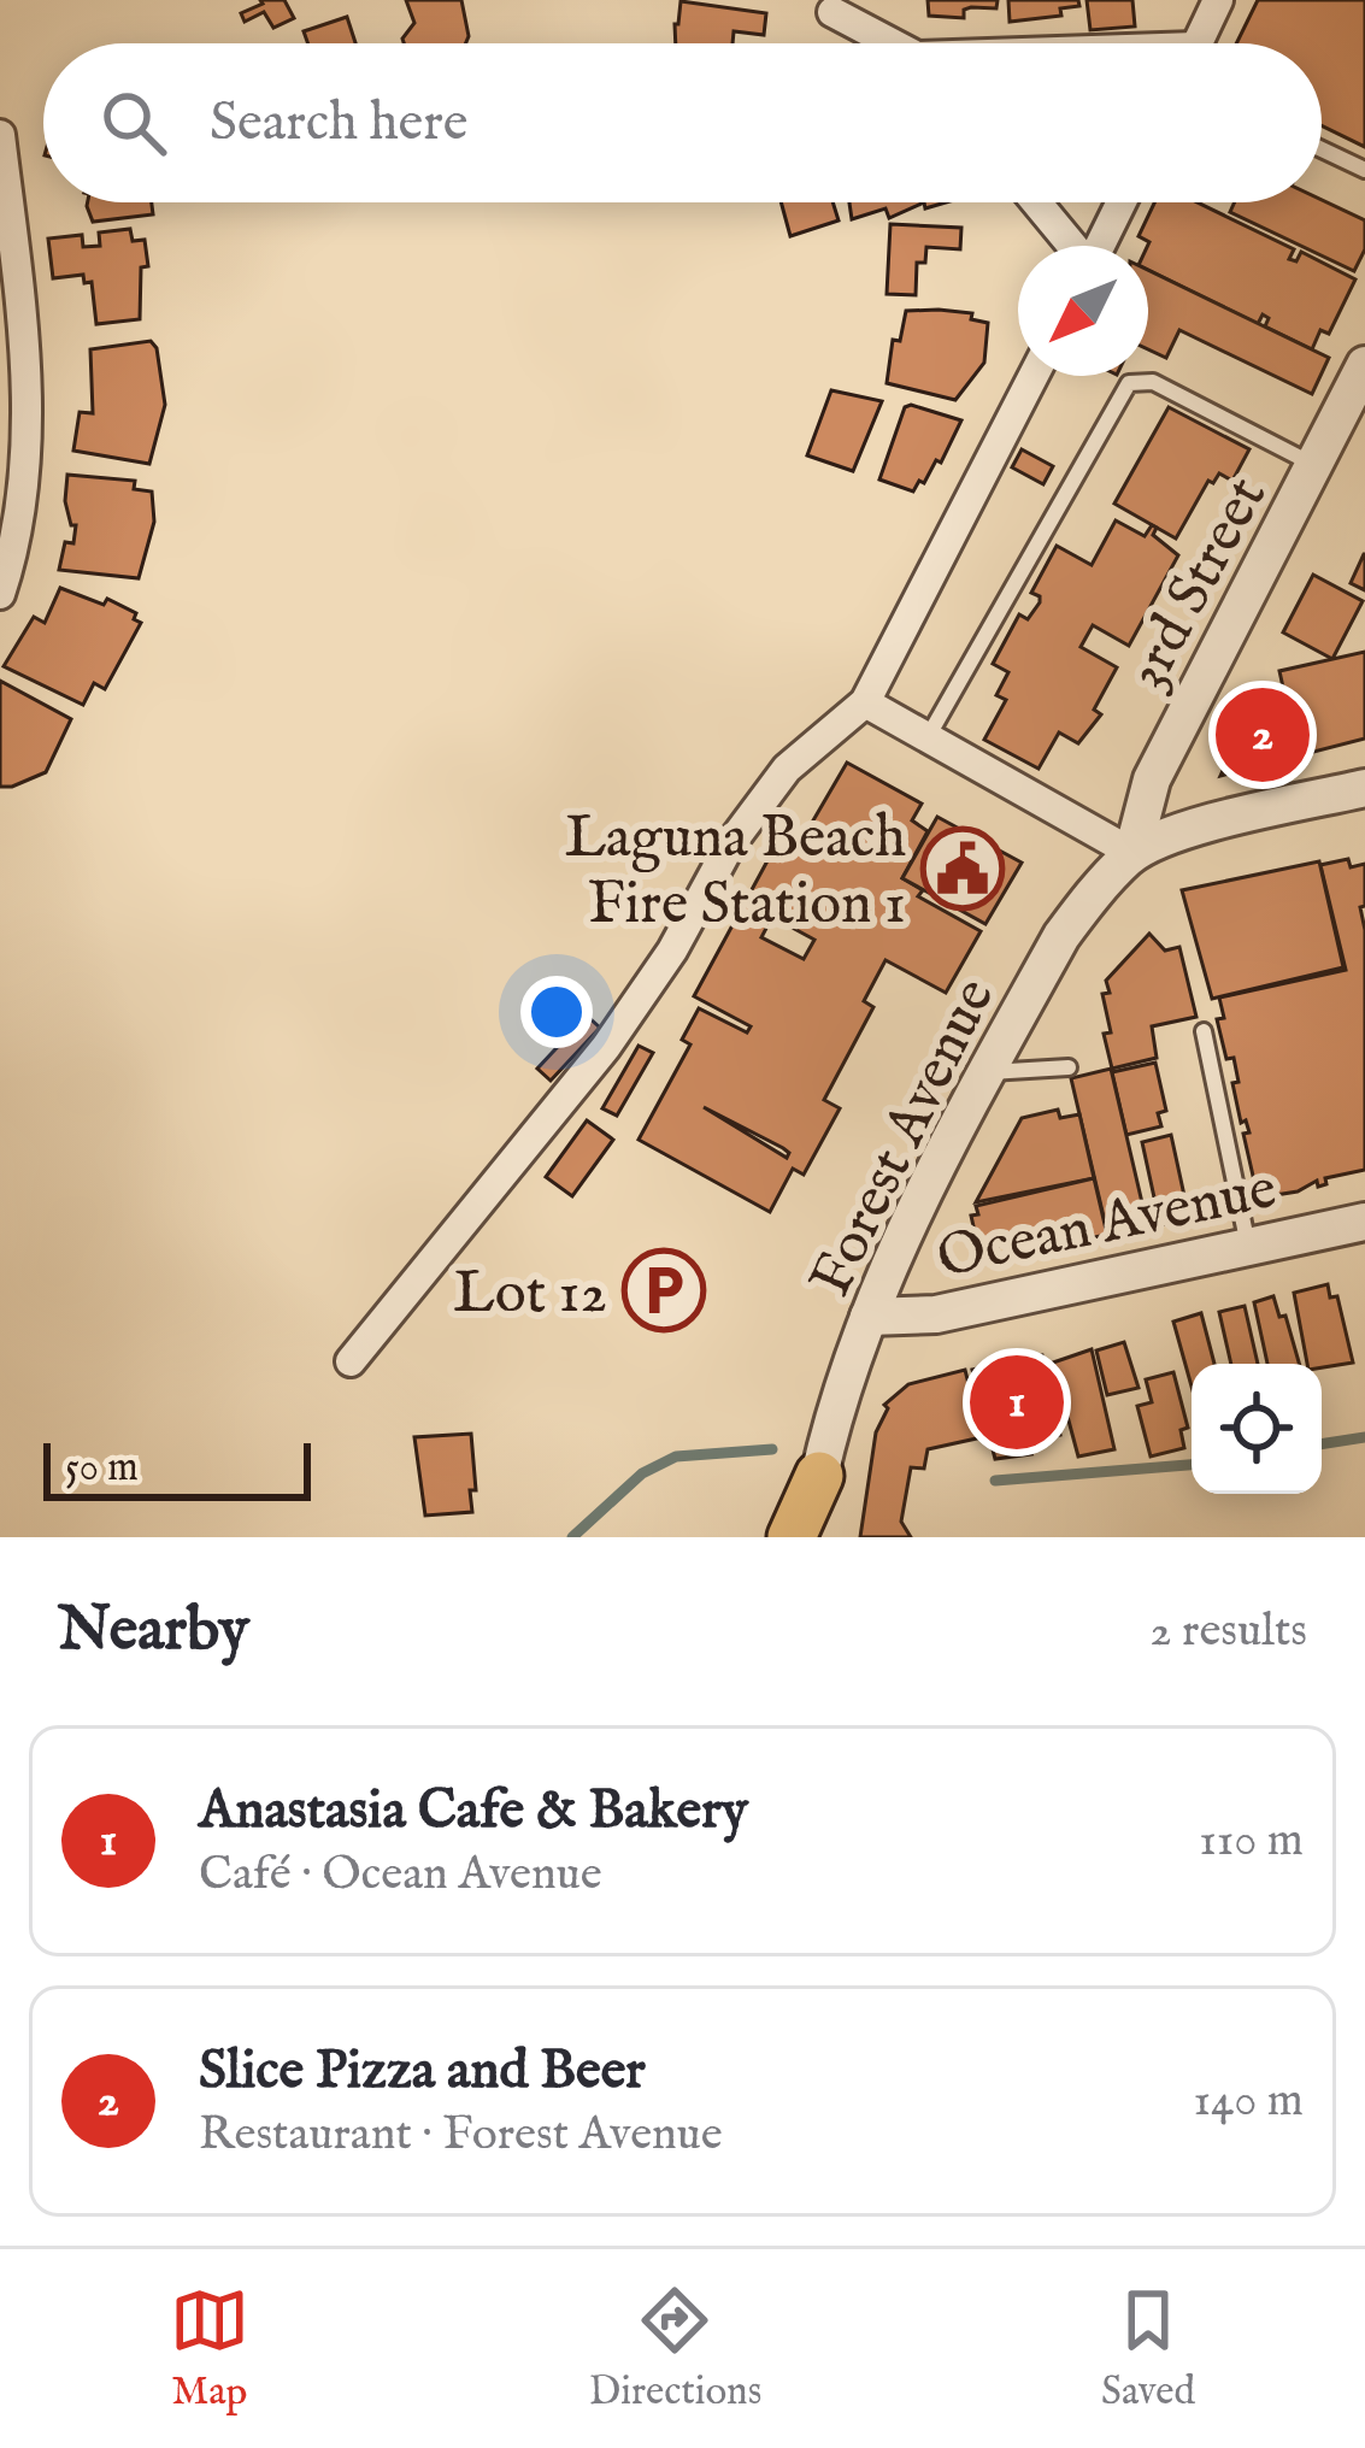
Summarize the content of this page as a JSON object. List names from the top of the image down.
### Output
{
  "streets": {
    "street": ["3rd Street", "Forest Avenue", "Ocean Avenue"]
  },
  "crossings": [
    ["3rd Street", "Forest Avenue"],
    ["Forest Avenue", "Ocean Avenue"]
  ],
  "places": {
    "public building": ["Laguna Beach Fire Station 1"],
    "parking": ["Lot 12"]
  },
  "scale_bar": "50 m",
  "north": "bottom left",
  "page": {
    "search": "Search here",
    "pins": ["2", "1"],
    "scale": "50 m",
    "heading": ["Nearby", "2 results"],
    "list": [
      {
        "mark": "1",
        "name": "Anastasia Cafe & Bakery",
        "note": "Café · Ocean Avenue",
        "value": "110 m"
      },
      {
        "mark": "2",
        "name": "Slice Pizza and Beer",
        "note": "Restaurant · Forest Avenue",
        "value": "140 m"
      }
    ],
    "nav": ["Map", "Directions", "Saved"]
  }
}
